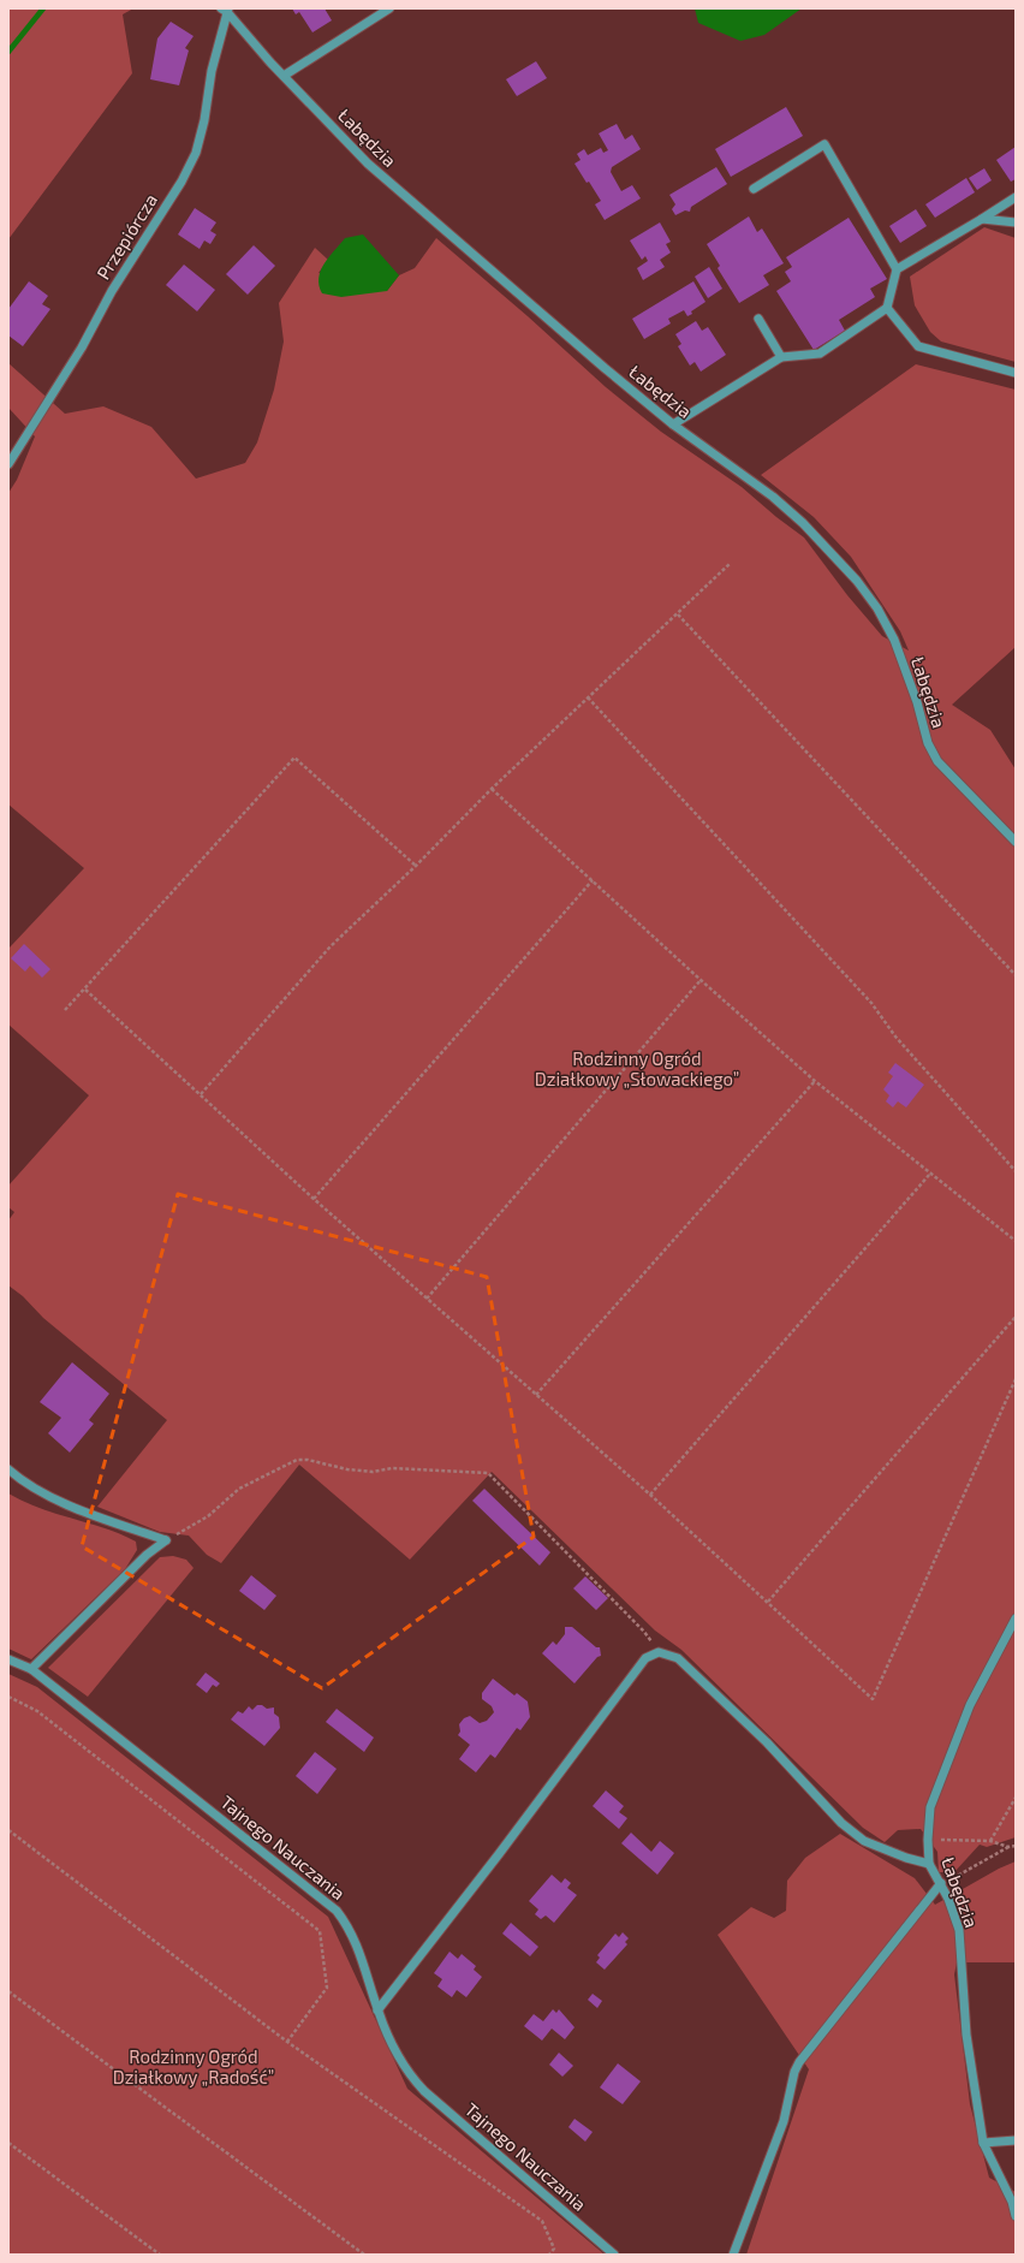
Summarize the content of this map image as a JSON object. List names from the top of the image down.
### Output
{
  "streets": {
    "street": ["Łabędzia", "Przepiórcza", "Tajnego Nauczania"]
  },
  "crossings": [
    ["Łabędzia", "Przepiórcza"]
  ],
  "parks": ["Rodzinny Ogród Działkowy „Słowackiego”", "Rodzinny Ogród Działkowy „Radość”"]
}
